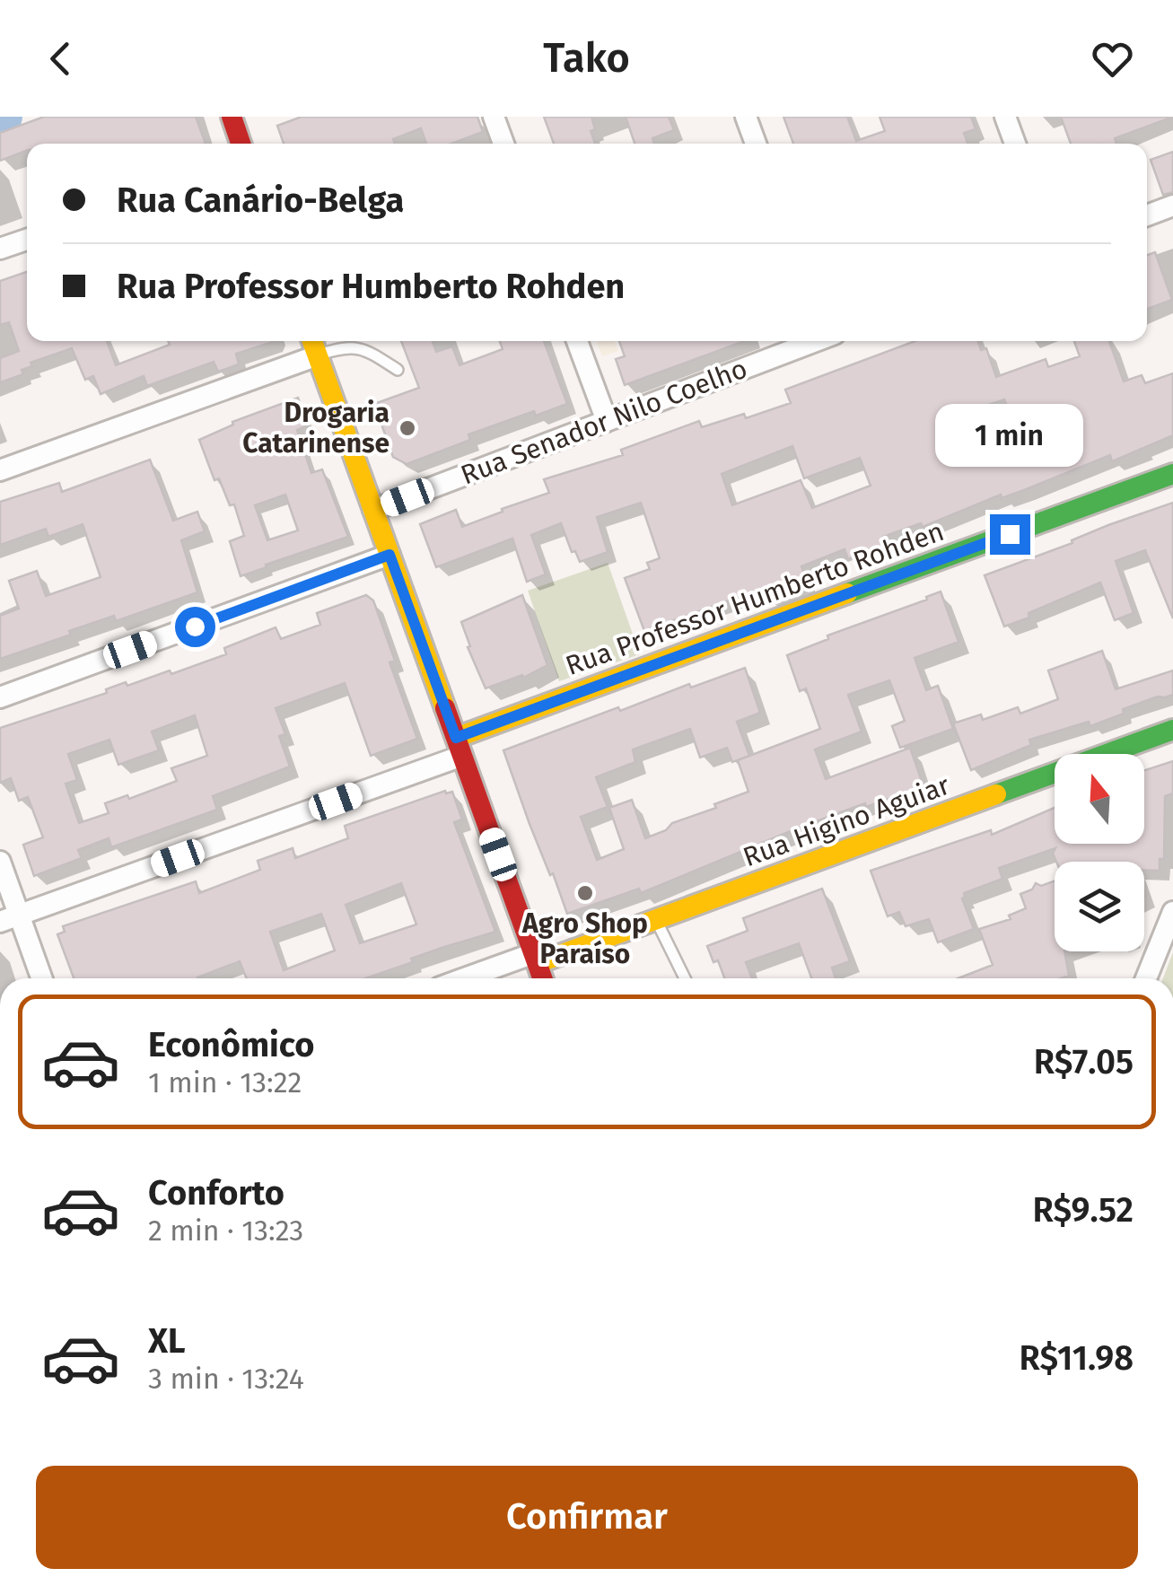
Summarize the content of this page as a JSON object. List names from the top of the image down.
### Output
{
  "streets": {
    "street": ["Rua Senador Nilo Coelho", "Rua Professor Humberto Rohden", "Rua Higino Aguiar"]
  },
  "places": ["Drogaria Catarinense", "Agro Shop Paraíso"],
  "north": "top",
  "page": {
    "header": "Tako",
    "banner": ["Rua Canário-Belga", "Rua Professor Humberto Rohden"],
    "bubble": "1 min",
    "list": [
      {
        "name": "Econômico",
        "note": "1 min · 13:22",
        "value": "R$7.05"
      },
      {
        "name": "Conforto",
        "note": "2 min · 13:23",
        "value": "R$9.52"
      },
      {
        "name": "XL",
        "note": "3 min · 13:24",
        "value": "R$11.98"
      }
    ],
    "buttons": "Confirmar"
  }
}
